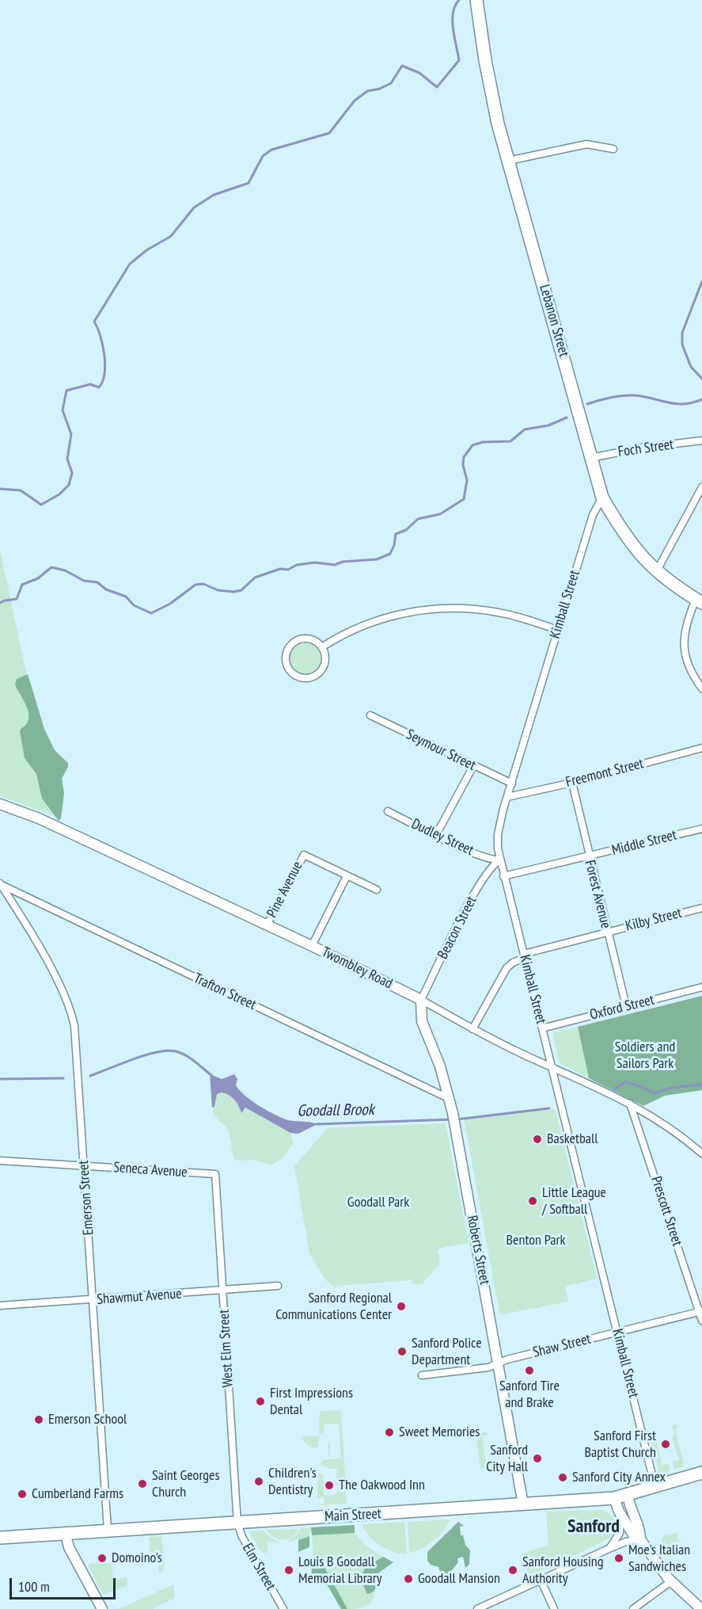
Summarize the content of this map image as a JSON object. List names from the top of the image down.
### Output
{
  "streets": {
    "highway": ["Lebanon Street", "Main Street"],
    "street": [
      "Foch Street",
      "Kimball Street",
      "Seymour Street",
      "Freemont Street",
      "Dudley Street",
      "Middle Street",
      "Pine Avenue",
      "Forest Avenue",
      "Kilby Street",
      "Beacon Street",
      "Twombley Road",
      "Trafton Street",
      "Oxford Street",
      "Seneca Avenue",
      "Emerson Street",
      "Prescott Street",
      "Roberts Street",
      "Shawmut Avenue",
      "Shaw Street",
      "West Elm Street",
      "Elm Street"
    ]
  },
  "crossings": [
    ["Lebanon Street", "Foch Street"],
    ["Lebanon Street", "Kimball Street"],
    ["Kimball Street", "Seymour Street"],
    ["Kimball Street", "Freemont Street"],
    ["Kimball Street", "Dudley Street"],
    ["Kimball Street", "Middle Street"],
    ["Kimball Street", "Kilby Street"],
    ["Kimball Street", "Beacon Street"],
    ["Kimball Street", "Twombley Road"],
    ["Kimball Street", "Oxford Street"],
    ["Kimball Street", "Shaw Street"],
    ["Kimball Street", "Main Street"],
    ["Freemont Street", "Forest Avenue"],
    ["Dudley Street", "Beacon Street"],
    ["Middle Street", "Forest Avenue"],
    ["Pine Avenue", "Twombley Road"],
    ["Forest Avenue", "Kilby Street"],
    ["Forest Avenue", "Oxford Street"],
    ["Kilby Street", "Twombley Road"],
    ["Beacon Street", "Twombley Road"],
    ["Beacon Street", "Roberts Street"],
    ["Twombley Road", "Prescott Street"],
    ["Twombley Road", "Roberts Street"],
    ["Trafton Street", "Emerson Street"],
    ["Trafton Street", "Roberts Street"],
    ["Seneca Avenue", "Emerson Street"],
    ["Seneca Avenue", "West Elm Street"],
    ["Emerson Street", "Shawmut Avenue"],
    ["Emerson Street", "Main Street"],
    ["Prescott Street", "Shaw Street"],
    ["Roberts Street", "Shaw Street"],
    ["Roberts Street", "Main Street"],
    ["Shawmut Avenue", "West Elm Street"],
    ["West Elm Street", "Main Street"],
    ["West Elm Street", "Elm Street"],
    ["Main Street", "Elm Street"]
  ],
  "districts": ["Sanford"],
  "water": ["Goodall Brook"],
  "parks": ["Soldiers and Sailors Park", "Goodall Park", "Benton Park"],
  "places": [
    "Basketball",
    "Little League / Softball",
    "Sanford Regional Communications Center",
    "Sanford Police Department",
    "Sanford Tire and Brake",
    "First Impressions Dental",
    "Emerson School",
    "Sweet Memories",
    "Sanford First Baptist Church",
    "Sanford City Hall",
    "Sanford City Annex",
    "Children's Dentistry",
    "Saint Georges Church",
    "The Oakwood Inn",
    "Cumberland Farms",
    "Domoino's",
    "Moe's Italian Sandwiches",
    "Louis B Goodall Memorial Library",
    "Sanford Housing Authority",
    "Goodall Mansion"
  ],
  "scale_bar": "100 m"
}
